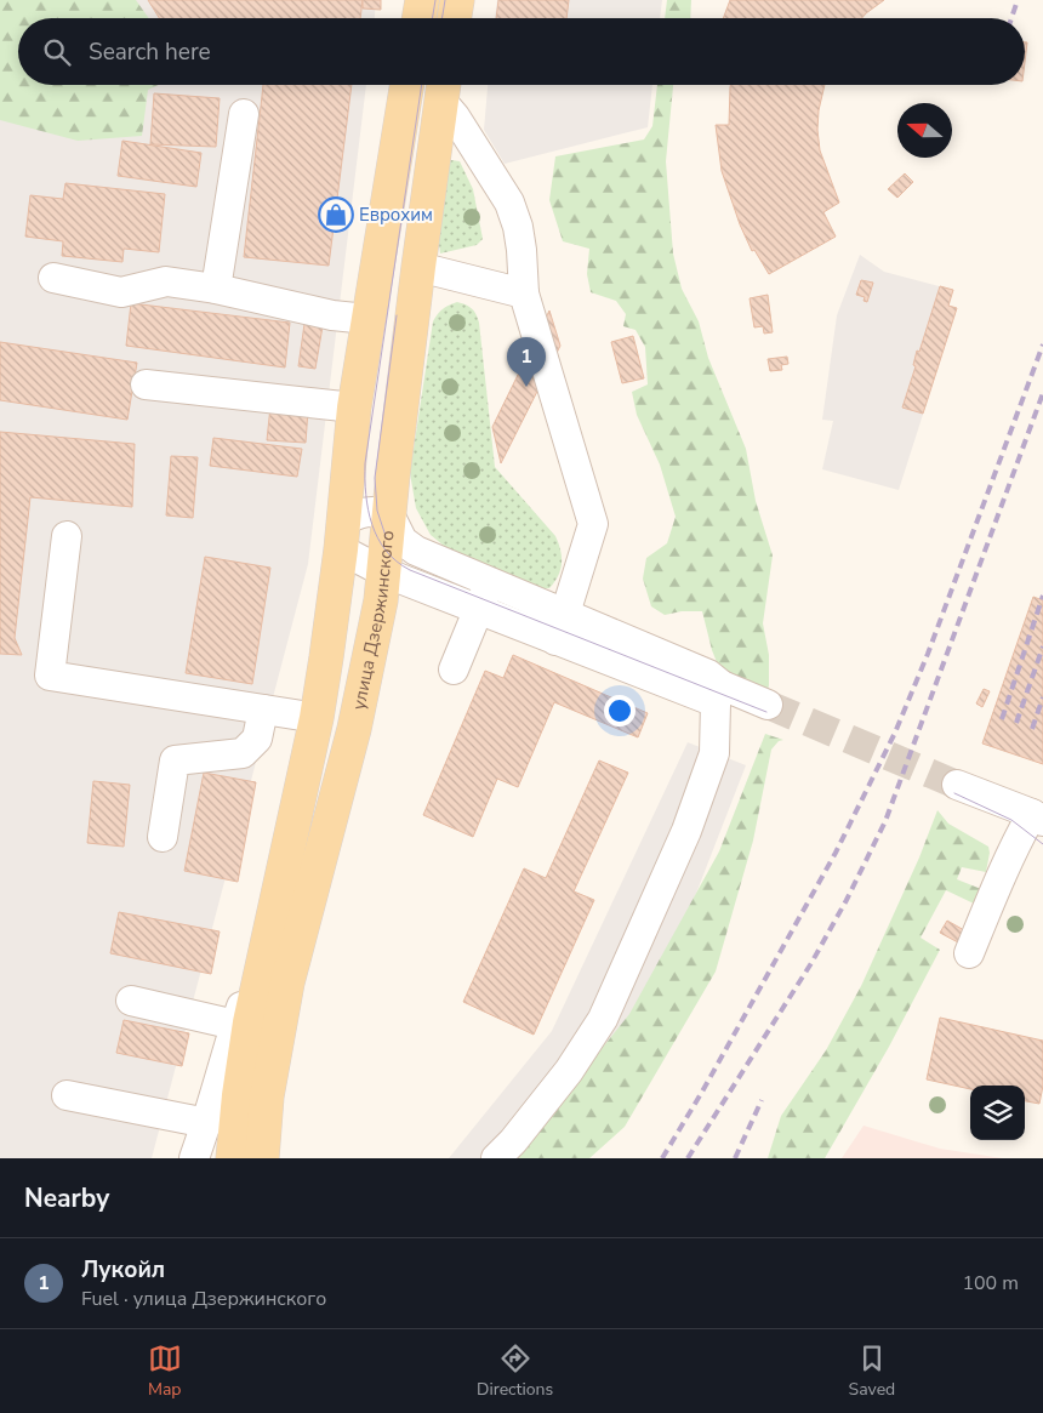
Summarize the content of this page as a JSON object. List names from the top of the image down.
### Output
{
  "streets": {
    "main road": ["улица Дзержинского"]
  },
  "places": {
    "shop": ["Еврохим"]
  },
  "north": "left",
  "page": {
    "search": "Search here",
    "pins": "1",
    "heading": "Nearby",
    "list": [
      {
        "mark": "1",
        "name": "Лукойл",
        "note": "Fuel · улица Дзержинского",
        "value": "100 m"
      }
    ],
    "nav": ["Map", "Directions", "Saved"]
  }
}
